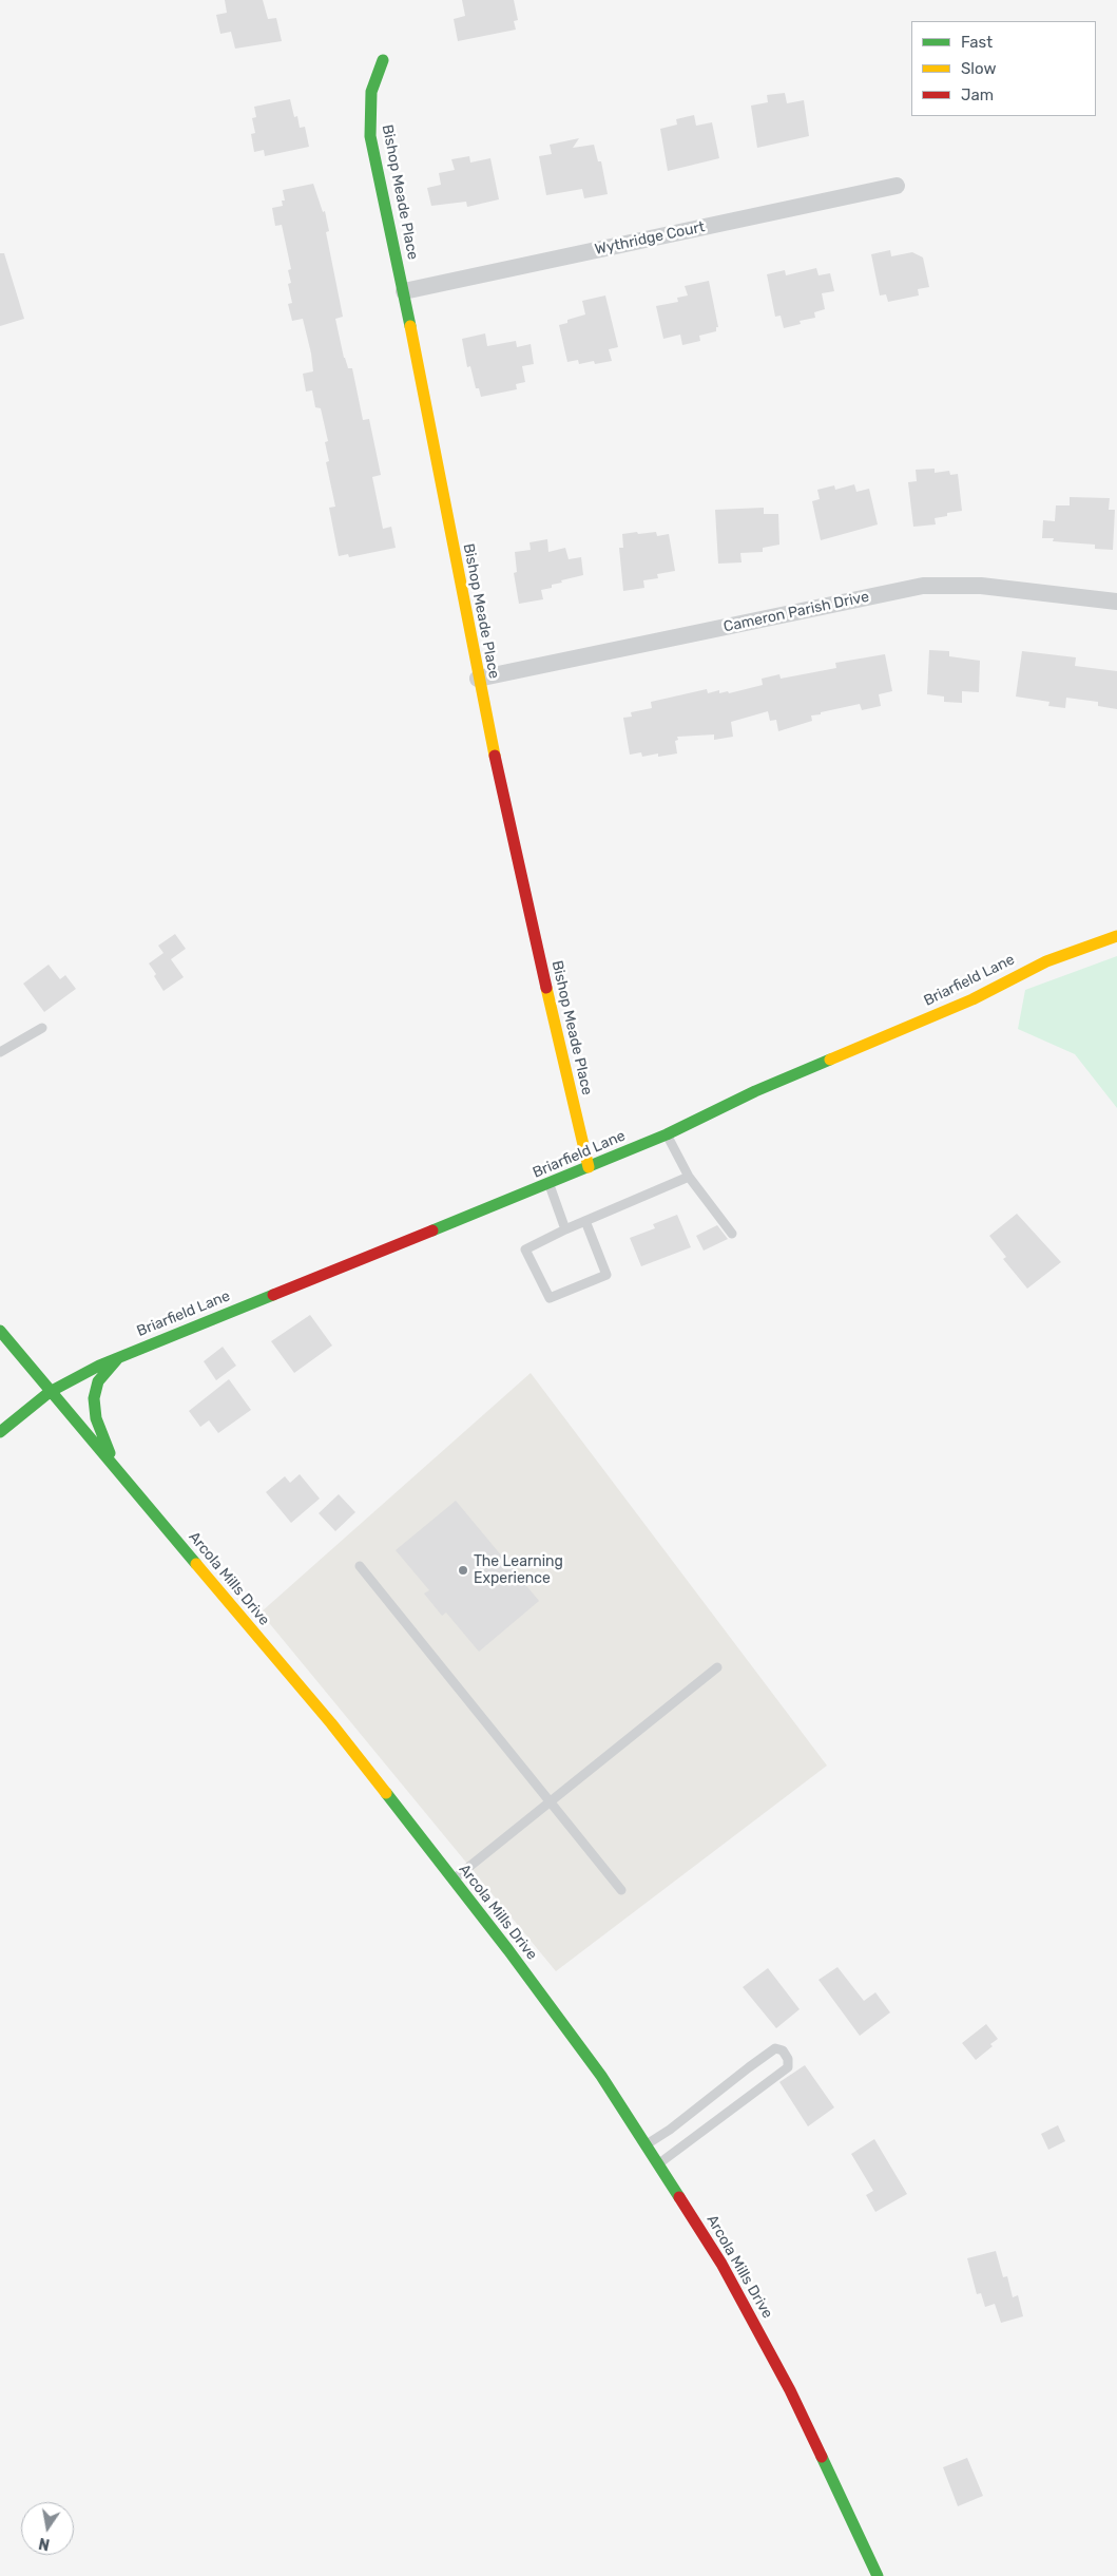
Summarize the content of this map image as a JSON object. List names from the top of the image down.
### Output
{
  "streets": {
    "street": [
      "Bishop Meade Place",
      "Wythridge Court",
      "Cameron Parish Drive",
      "Briarfield Lane",
      "Arcola Mills Drive"
    ]
  },
  "crossings": [
    ["Bishop Meade Place", "Wythridge Court"],
    ["Bishop Meade Place", "Cameron Parish Drive"],
    ["Bishop Meade Place", "Briarfield Lane"],
    ["Briarfield Lane", "Arcola Mills Drive"]
  ],
  "places": ["The Learning Experience"],
  "legend": ["Fast", "Slow", "Jam"],
  "north": "bottom"
}
